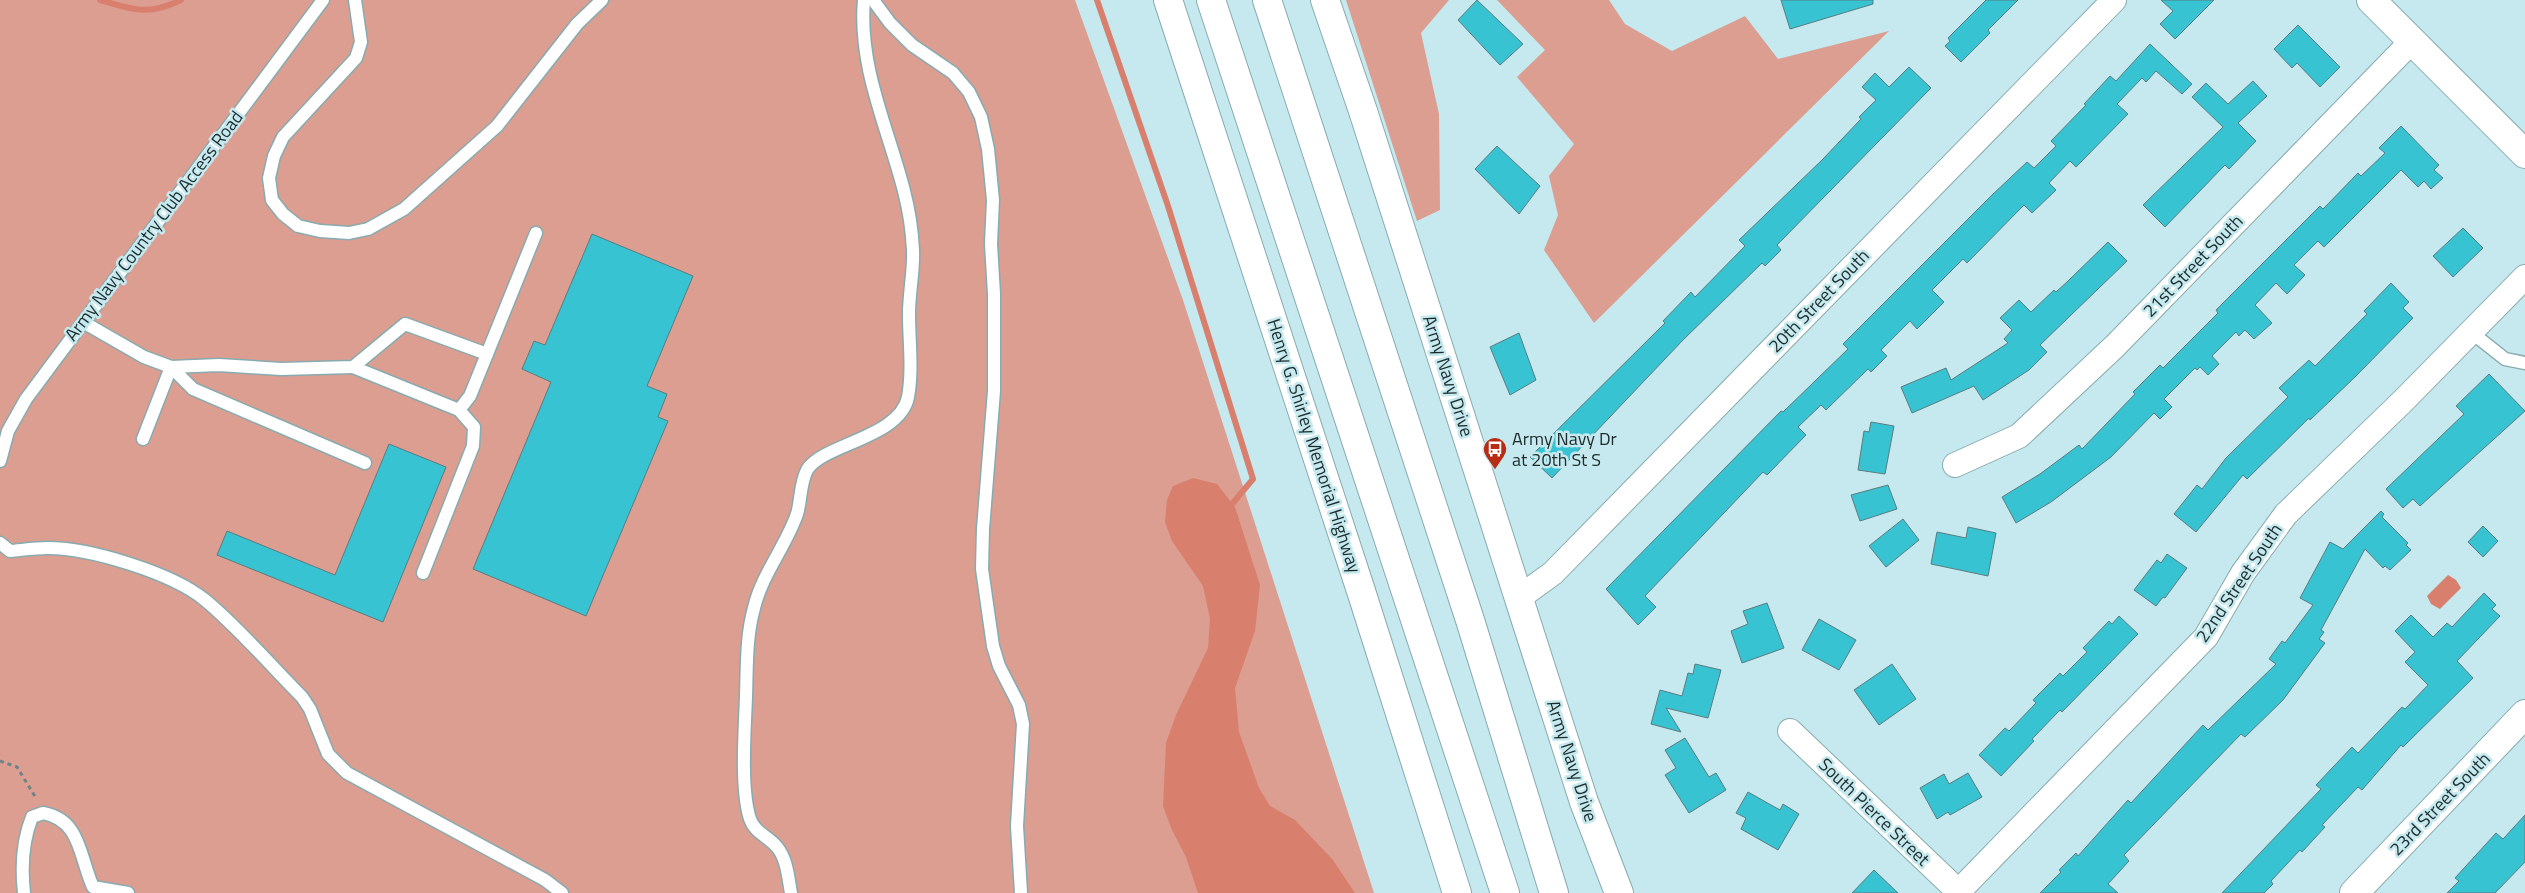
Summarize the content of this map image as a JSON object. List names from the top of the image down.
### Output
{
  "streets": {
    "main road": ["Army Navy Drive", "Henry G. Shirley Memorial Highway", "23rd Street South"],
    "street": [
      "21st Street South",
      "20th Street South",
      "22nd Street South",
      "South Pierce Street"
    ],
    "lane": ["Army Navy Country Club Access Road"]
  },
  "crossings": [
    ["20th Street South", "Army Navy Drive"],
    ["22nd Street South", "South Pierce Street"]
  ],
  "places": {
    "bus stop": ["Army Navy Dr at 20th St S"]
  }
}
